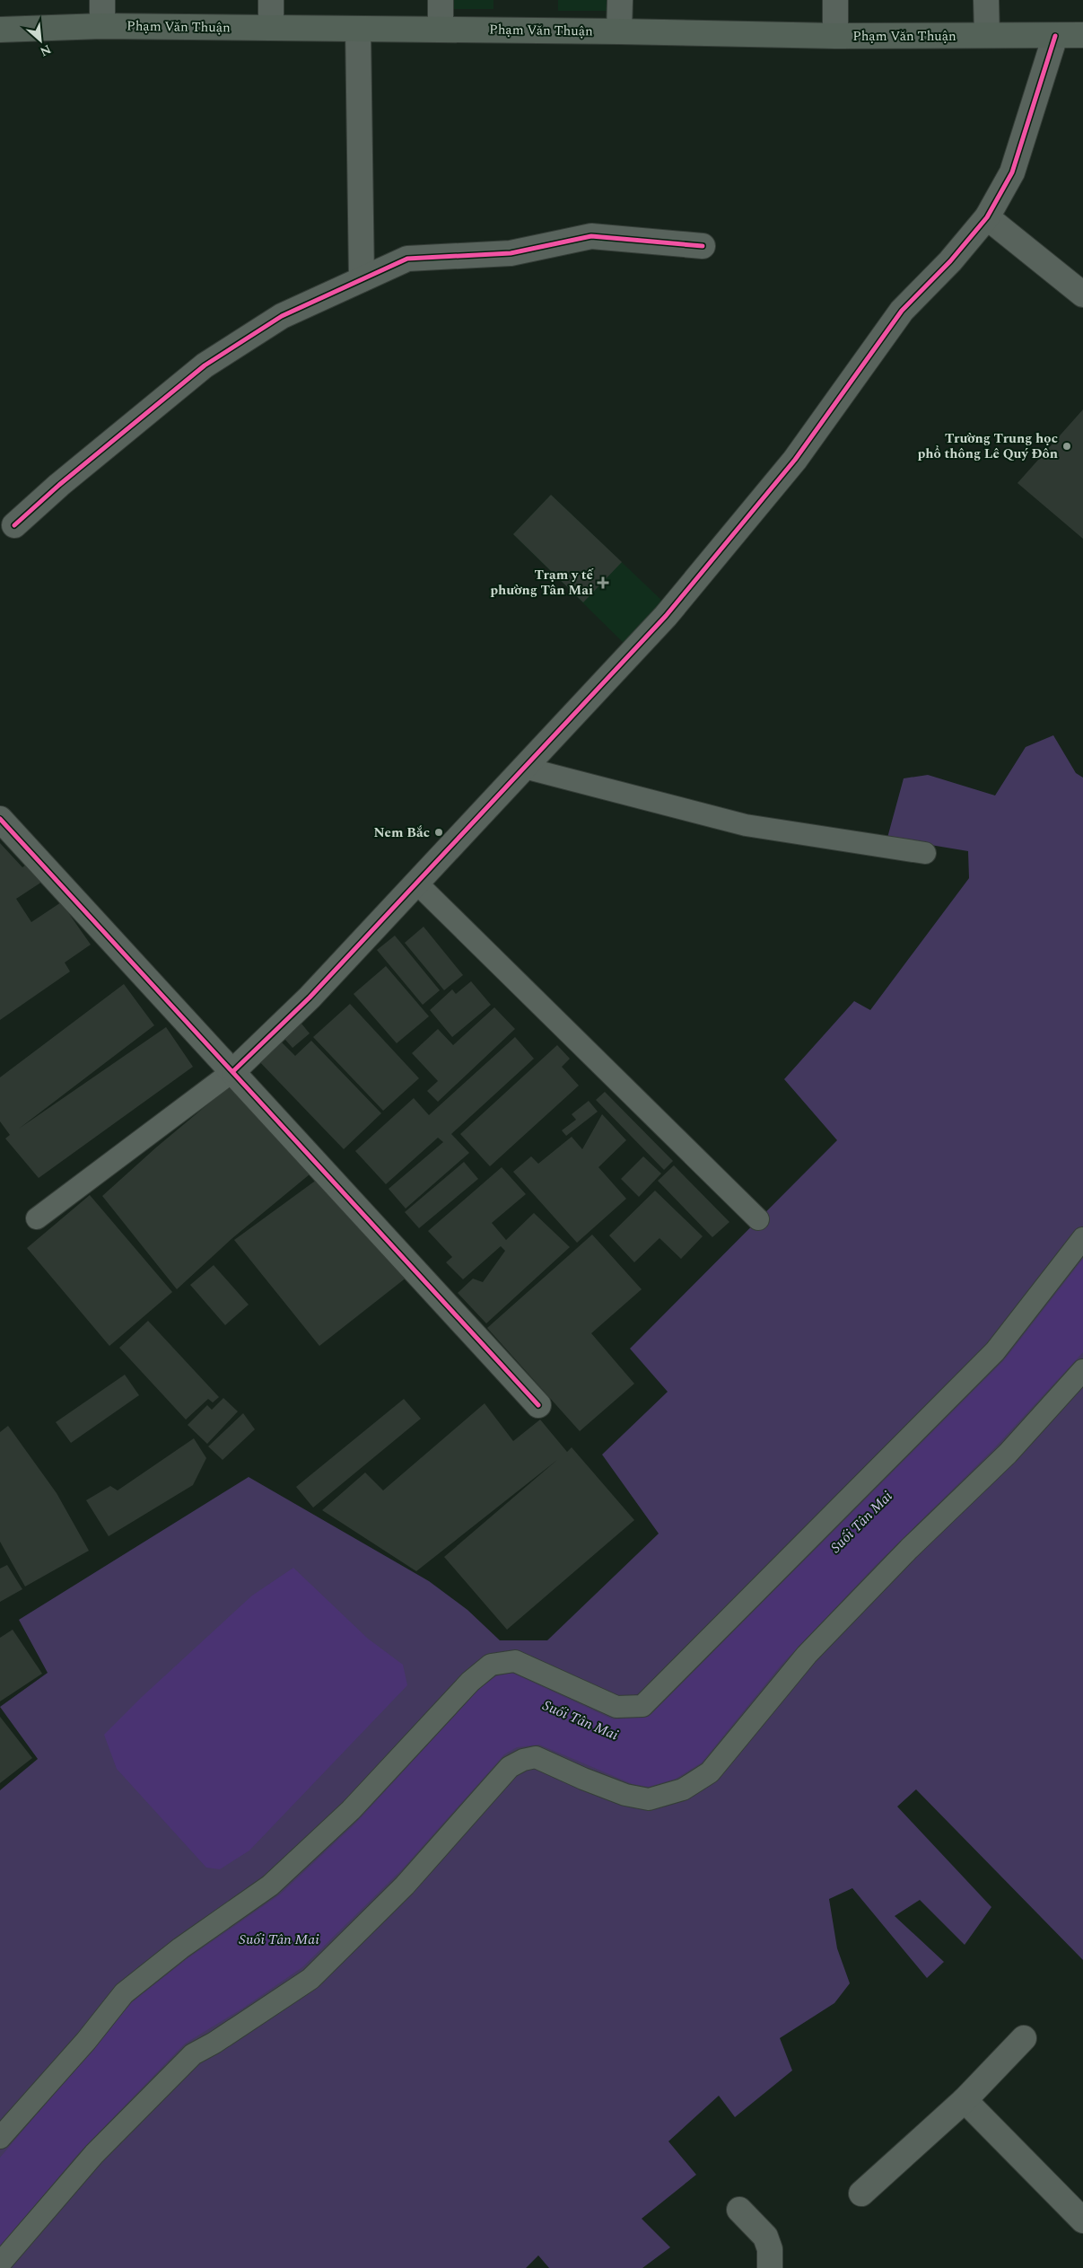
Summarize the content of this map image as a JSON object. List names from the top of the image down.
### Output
{
  "streets": {
    "main road": ["Phạm Văn Thuận"]
  },
  "water": ["Suối Tân Mai"],
  "places": {
    "other": ["Trường Trung học phổ thông Lê Quý Đôn", "Nem Bắc"],
    "health": ["Trạm y tế phường Tân Mai"]
  },
  "north": "bottom right"
}
